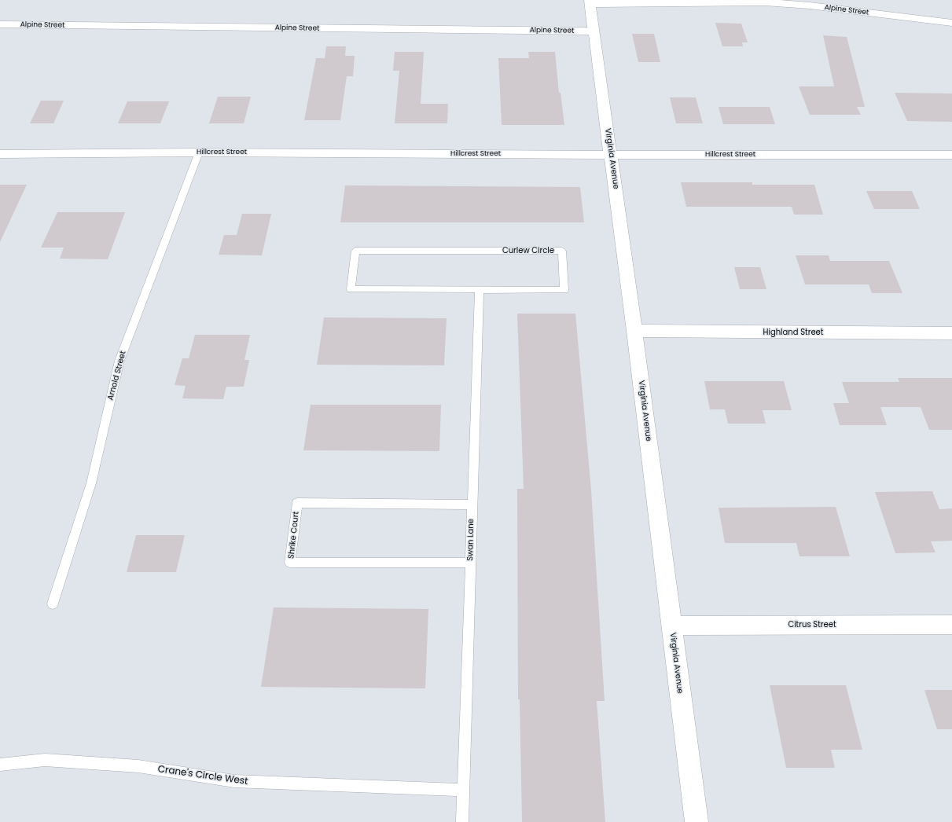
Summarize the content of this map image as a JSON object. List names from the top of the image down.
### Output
{
  "streets": {
    "street": [
      "Alpine Street",
      "Hillcrest Street",
      "Virginia Avenue",
      "Highland Street",
      "Citrus Street"
    ],
    "lane": [
      "Curlew Circle",
      "Arnold Street",
      "Shrike Court",
      "Swan Lane",
      "Crane's Circle West"
    ]
  },
  "crossings": [
    ["Alpine Street", "Virginia Avenue"],
    ["Hillcrest Street", "Virginia Avenue"],
    ["Hillcrest Street", "Arnold Street"],
    ["Virginia Avenue", "Highland Street"],
    ["Virginia Avenue", "Citrus Street"],
    ["Curlew Circle", "Swan Lane"],
    ["Shrike Court", "Swan Lane"],
    ["Swan Lane", "Crane's Circle West"]
  ]
}
